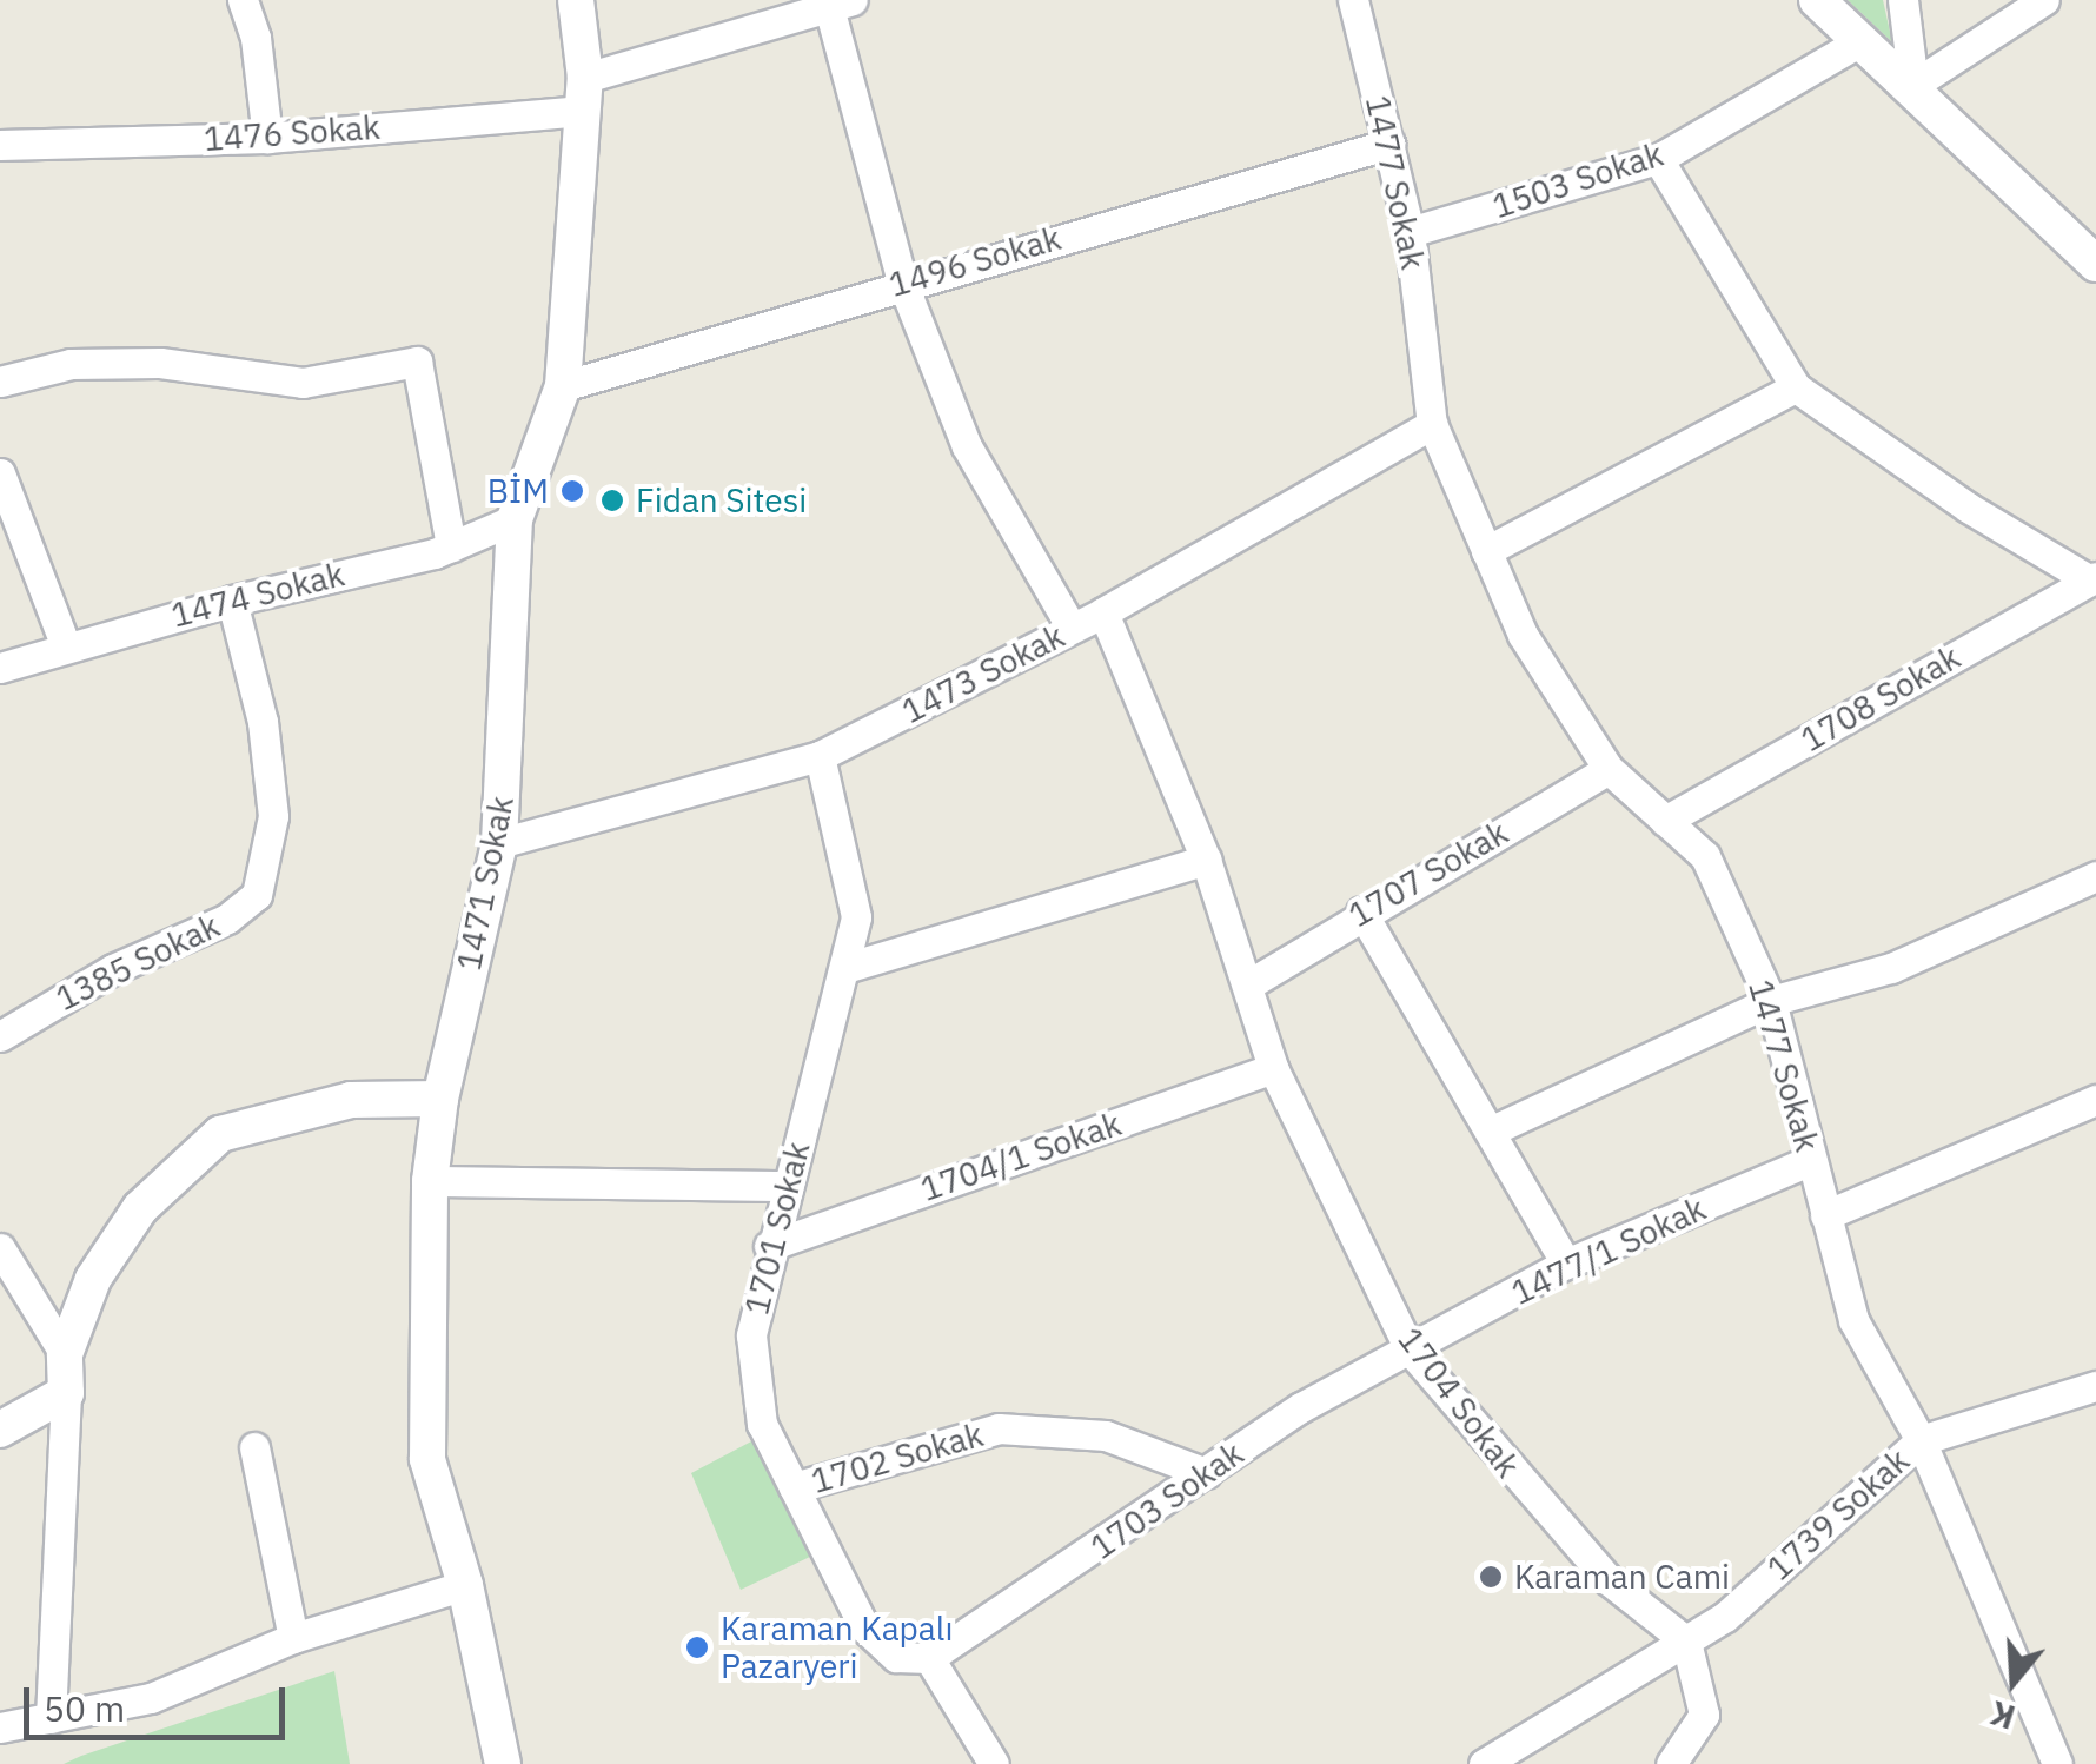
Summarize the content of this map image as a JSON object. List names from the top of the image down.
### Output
{
  "streets": {
    "street": [
      "1476 Sokak",
      "1503 Sokak",
      "1477 Sokak",
      "1496 Sokak",
      "1474 Sokak",
      "1473 Sokak",
      "1708 Sokak",
      "1707 Sokak",
      "1471 Sokak",
      "1385 Sokak",
      "1704/1 Sokak",
      "1701 Sokak",
      "1477/1 Sokak",
      "1704 Sokak",
      "1702 Sokak",
      "1703 Sokak",
      "1739 Sokak"
    ]
  },
  "crossings": [
    ["1476 Sokak", "1471 Sokak"],
    ["1503 Sokak", "1477 Sokak"],
    ["1477 Sokak", "1496 Sokak"],
    ["1477 Sokak", "1473 Sokak"],
    ["1477 Sokak", "1708 Sokak"],
    ["1477 Sokak", "1707 Sokak"],
    ["1477 Sokak", "1477/1 Sokak"],
    ["1477 Sokak", "1739 Sokak"],
    ["1496 Sokak", "1471 Sokak"],
    ["1474 Sokak", "1471 Sokak"],
    ["1474 Sokak", "1385 Sokak"],
    ["1473 Sokak", "1471 Sokak"],
    ["1473 Sokak", "1701 Sokak"],
    ["1473 Sokak", "1704 Sokak"],
    ["1707 Sokak", "1704 Sokak"],
    ["1704/1 Sokak", "1701 Sokak"],
    ["1704/1 Sokak", "1704 Sokak"],
    ["1701 Sokak", "1702 Sokak"],
    ["1701 Sokak", "1703 Sokak"],
    ["1477/1 Sokak", "1704 Sokak"],
    ["1477/1 Sokak", "1703 Sokak"],
    ["1704 Sokak", "1703 Sokak"],
    ["1704 Sokak", "1739 Sokak"],
    ["1702 Sokak", "1703 Sokak"]
  ],
  "places": [
    "BİM",
    "Fidan Sitesi",
    "Karaman Cami",
    "Karaman Kapalı Pazaryeri"
  ],
  "scale_bar": "50 m",
  "north": "bottom"
}
